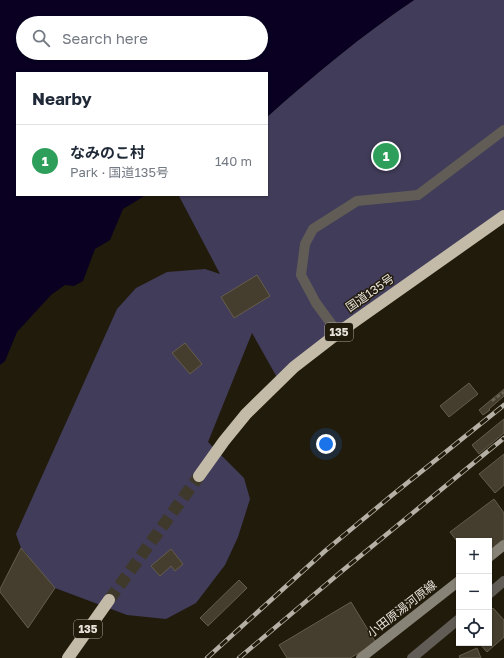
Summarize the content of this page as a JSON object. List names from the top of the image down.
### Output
{
  "streets": {
    "highway": ["国道135号", "135"],
    "main road": ["小田原湯河原線"]
  },
  "page": {
    "search": "Search here",
    "heading": "Nearby",
    "list": [
      {
        "mark": "1",
        "name": "なみのこ村",
        "note": "Park · 国道135号",
        "value": "140 m"
      }
    ],
    "pins": "1",
    "map_buttons": ["+", "−"]
  }
}
